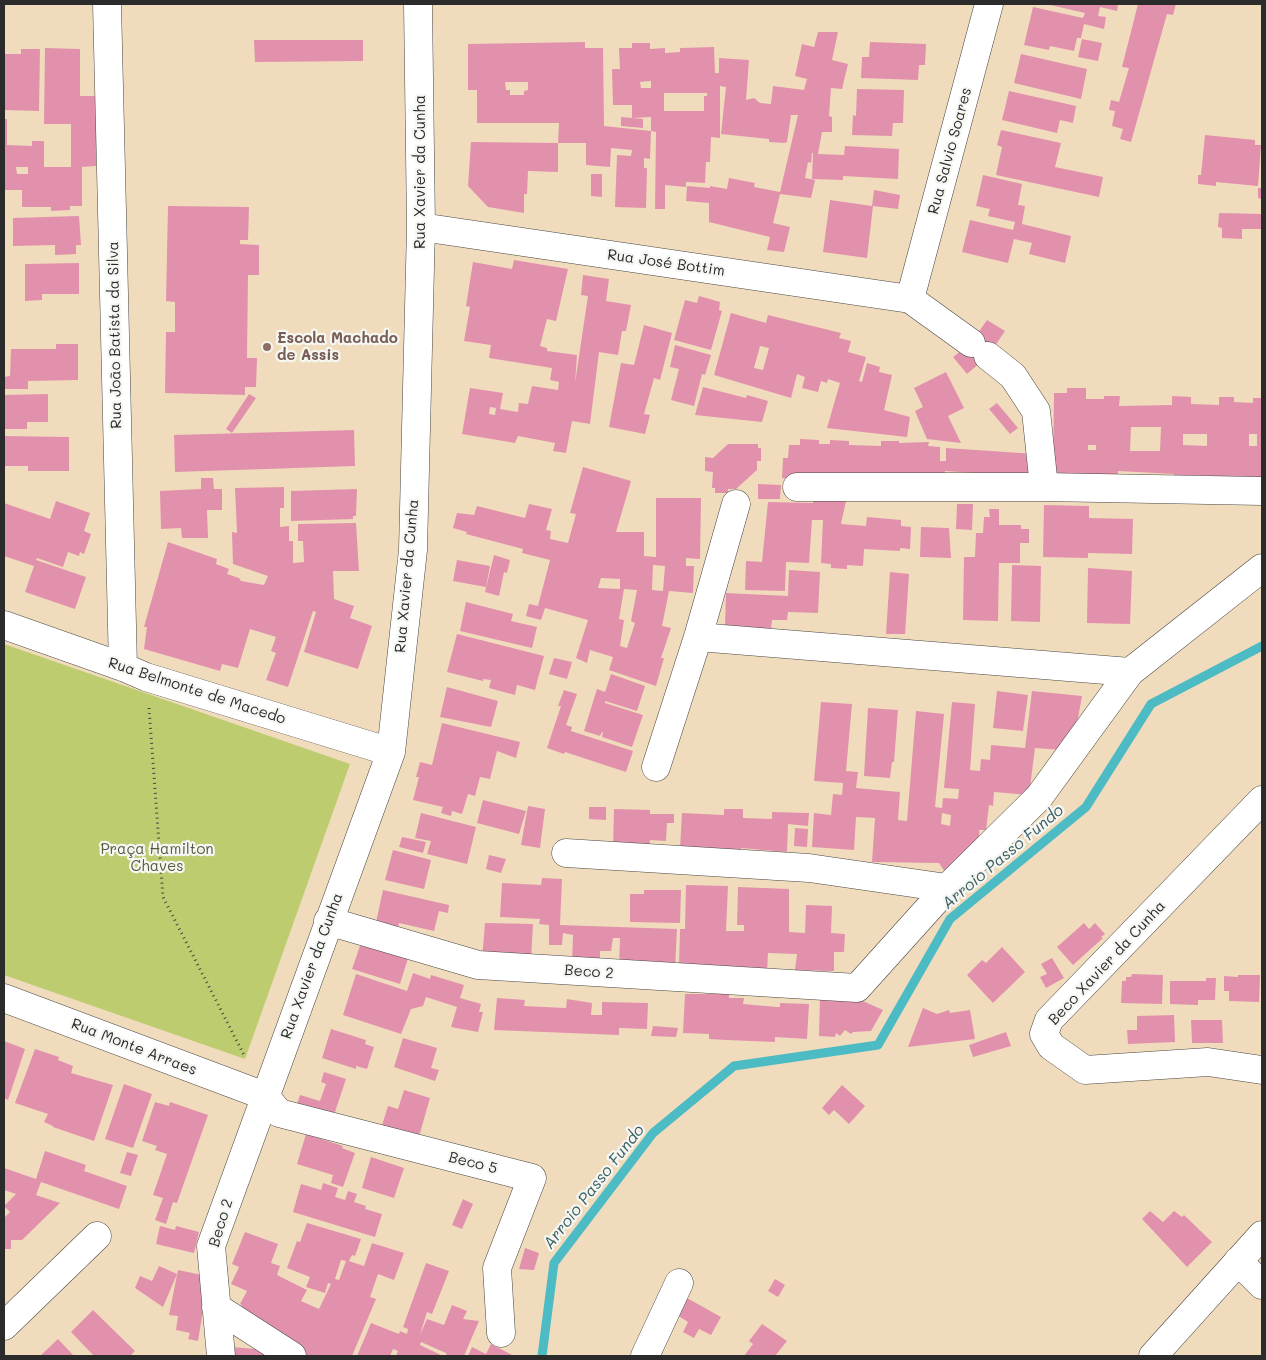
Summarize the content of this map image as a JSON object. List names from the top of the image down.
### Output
{
  "streets": {
    "street": [
      "Rua Salvio Soares",
      "Rua Xavier da Cunha",
      "Rua José Bottim",
      "Rua João Batista da Silva",
      "Rua Belmonte de Macedo",
      "Beco Xavier da Cunha",
      "Beco 2",
      "Rua Monte Arraes",
      "Beco 5"
    ]
  },
  "crossings": [
    ["Rua Salvio Soares", "Rua José Bottim"],
    ["Rua Xavier da Cunha", "Rua José Bottim"],
    ["Rua Xavier da Cunha", "Rua Belmonte de Macedo"],
    ["Rua Xavier da Cunha", "Beco 2"],
    ["Rua Xavier da Cunha", "Rua Monte Arraes"],
    ["Rua Xavier da Cunha", "Beco 5"],
    ["Rua João Batista da Silva", "Rua Belmonte de Macedo"],
    ["Beco 2", "Rua Monte Arraes"],
    ["Beco 2", "Beco 5"],
    ["Rua Monte Arraes", "Beco 5"]
  ],
  "water": ["Arroio Passo Fundo"],
  "parks": ["Praça Hamilton Chaves"],
  "places": ["Escola Machado de Assis"]
}
